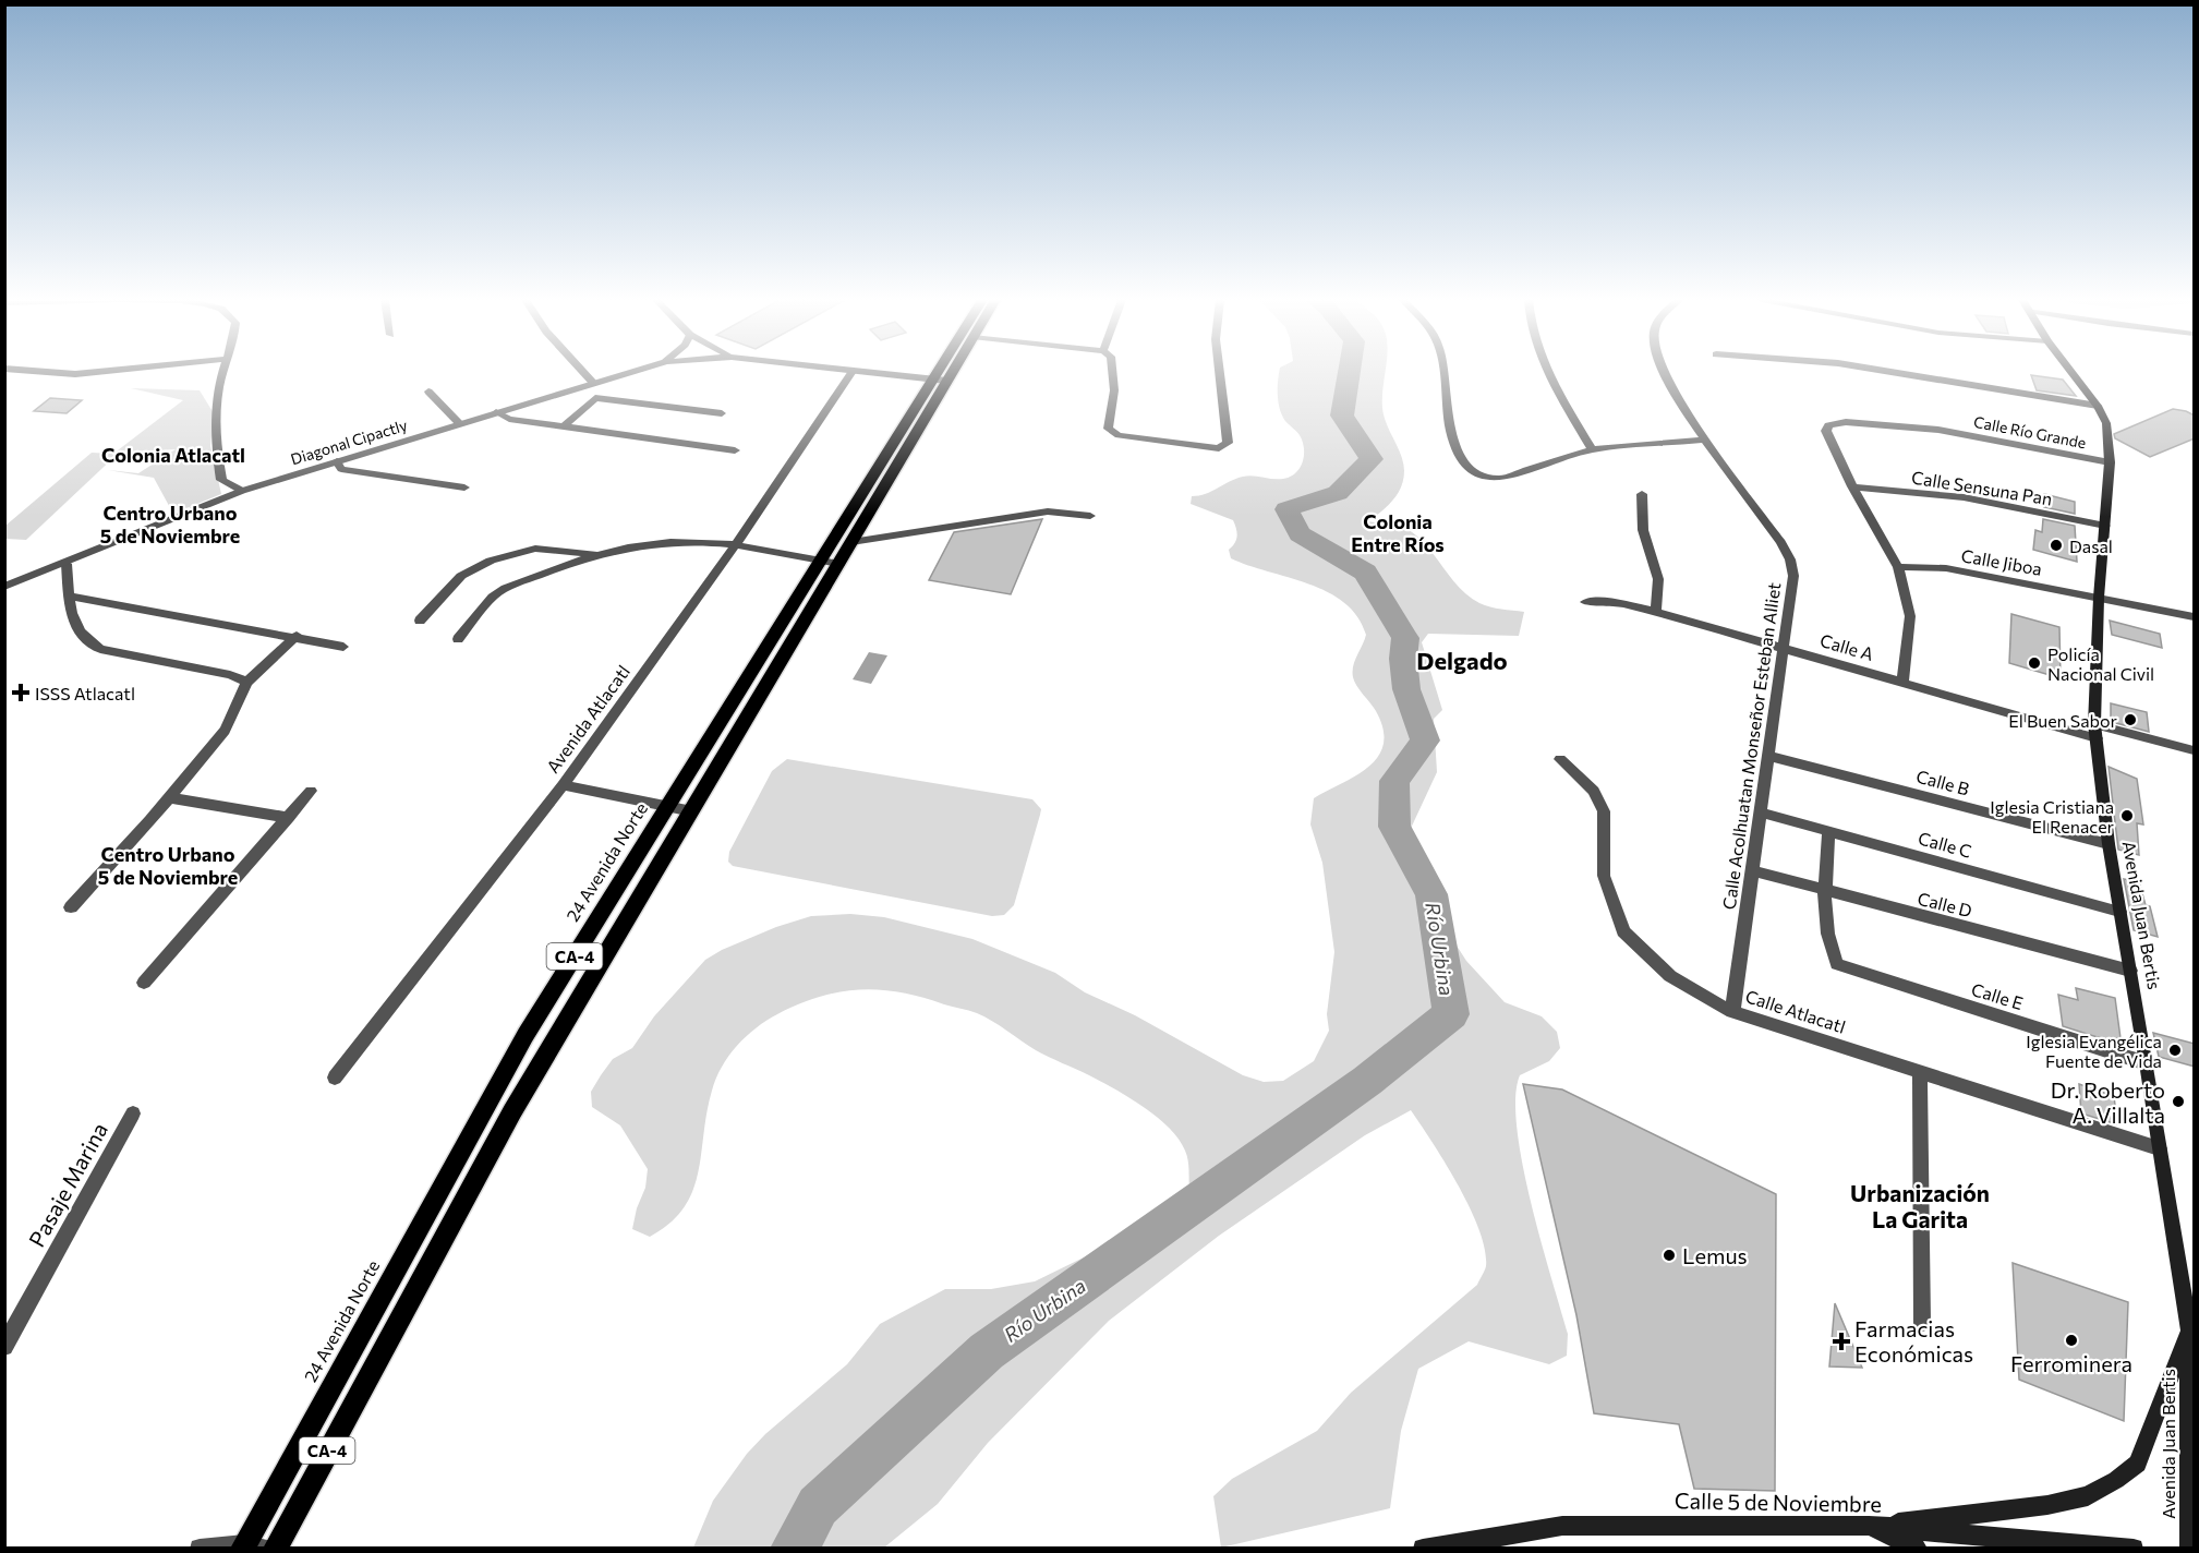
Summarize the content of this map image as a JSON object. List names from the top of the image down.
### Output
{
  "streets": {
    "main road": [
      "24 Avenida Norte",
      "Avenida Juan Bertis",
      "CA-4",
      "Calle 5 de Noviembre"
    ],
    "street": [
      "Calle Río Grande",
      "Diagonal Cipactly",
      "Calle Sensuna Pan",
      "Calle Jiboa",
      "Calle A",
      "Avenida Atlacatl",
      "Calle Acolhuatan Monseñor Esteban Alliet",
      "Calle B",
      "Calle C",
      "Calle D",
      "Calle E",
      "Calle Atlacatl",
      "Pasaje Marina"
    ]
  },
  "crossings": [
    ["Calle Río Grande", "Calle Sensuna Pan"],
    ["Calle Río Grande", "Avenida Juan Bertis"],
    ["Diagonal Cipactly", "24 Avenida Norte"],
    ["Diagonal Cipactly", "CA-4"],
    ["Calle Sensuna Pan", "Avenida Juan Bertis"],
    ["Calle Jiboa", "Avenida Juan Bertis"],
    ["Calle A", "Calle Acolhuatan Monseñor Esteban Alliet"],
    ["Calle A", "Avenida Juan Bertis"],
    ["Calle Acolhuatan Monseñor Esteban Alliet", "Calle B"],
    ["Calle Acolhuatan Monseñor Esteban Alliet", "Calle C"],
    ["Calle Acolhuatan Monseñor Esteban Alliet", "Calle D"],
    ["Calle Acolhuatan Monseñor Esteban Alliet", "Calle Atlacatl"],
    ["Calle B", "Avenida Juan Bertis"],
    ["Calle C", "Avenida Juan Bertis"],
    ["24 Avenida Norte", "CA-4"],
    ["Calle D", "Avenida Juan Bertis"],
    ["Calle D", "Calle E"],
    ["Avenida Juan Bertis", "Calle E"],
    ["Avenida Juan Bertis", "Calle Atlacatl"]
  ],
  "districts": [
    "Colonia Atlacatl",
    "Centro Urbano 5 de Noviembre",
    "Colonia Entre Ríos",
    "Delgado",
    "Centro Urbano 5 de Noviembre",
    "Urbanización La Garita"
  ],
  "water": ["Río Urbina"],
  "places": {
    "other": [
      "Dasal",
      "Policía Nacional Civil",
      "El Buen Sabor",
      "Iglesia Cristiana El Renacer",
      "Iglesia Evangélica Fuente de Vida",
      "Dr. Roberto A. Villalta",
      "Lemus",
      "Ferrominera"
    ],
    "health": ["ISSS Atlacatl", "Farmacias Económicas"]
  }
}
